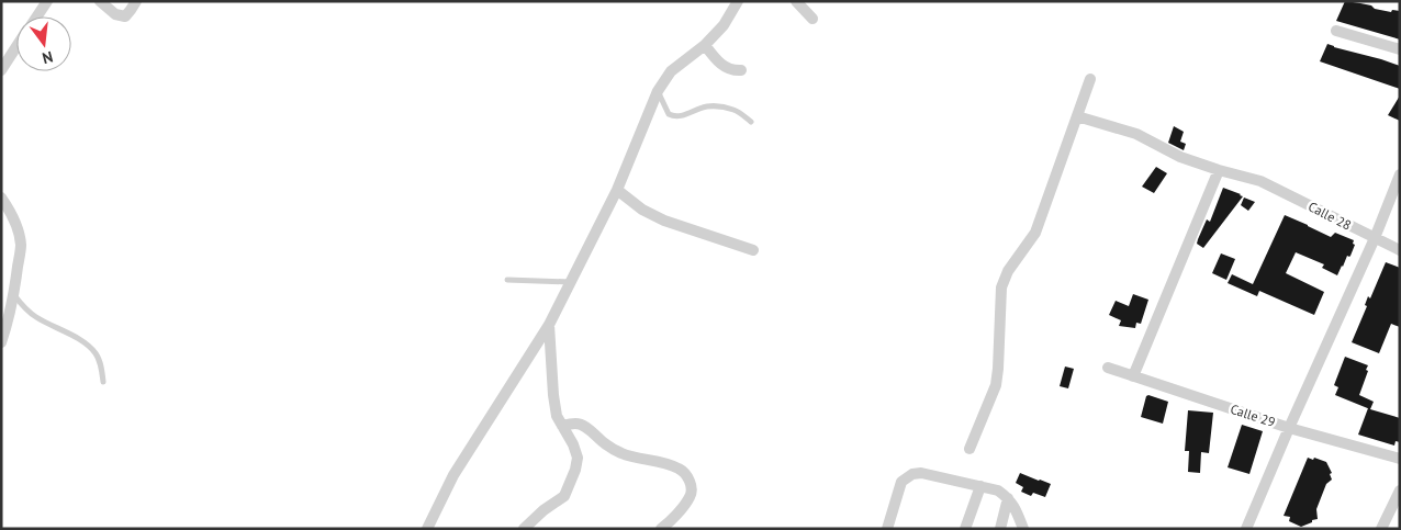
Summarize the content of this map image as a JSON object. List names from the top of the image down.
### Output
{
  "streets": {
    "street": ["Calle 28", "Calle 29"]
  },
  "north": "bottom"
}
